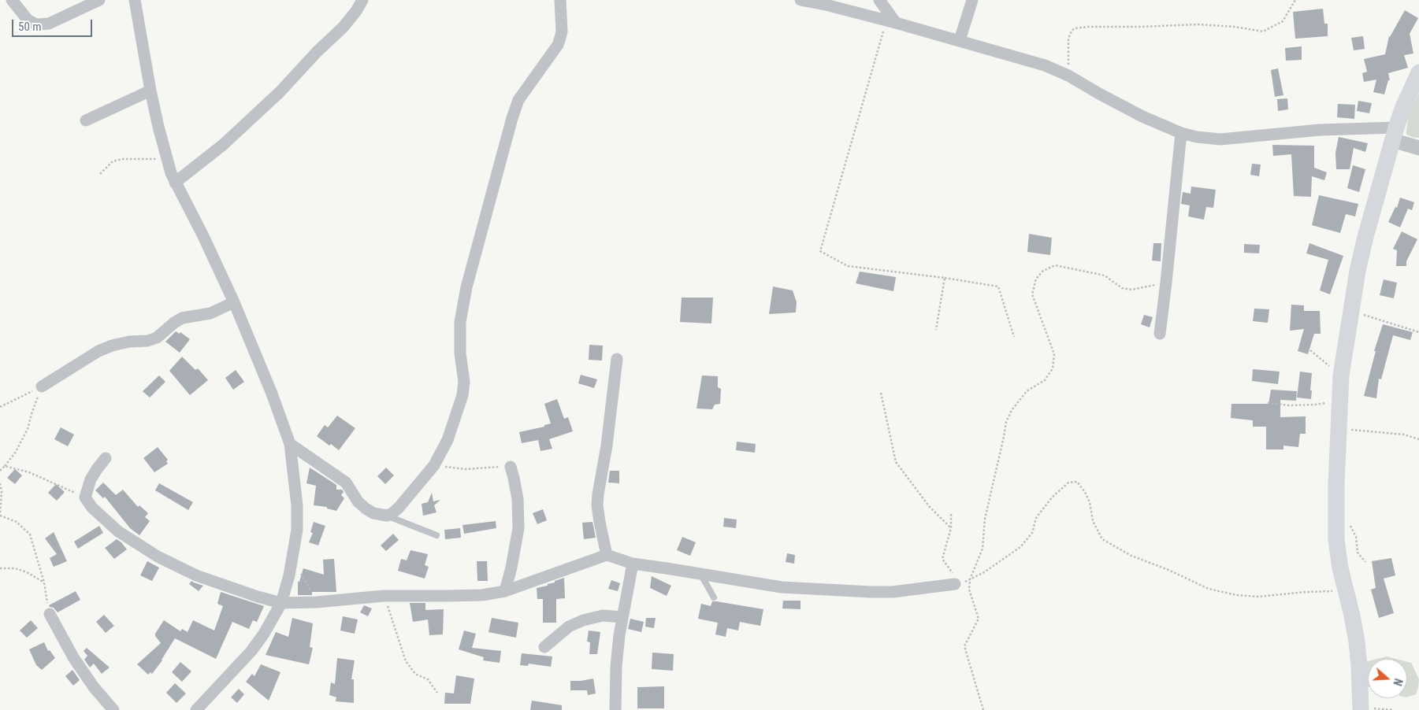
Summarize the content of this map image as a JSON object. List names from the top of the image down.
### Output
{
  "scale_bar": "50 m",
  "north": "right"
}
